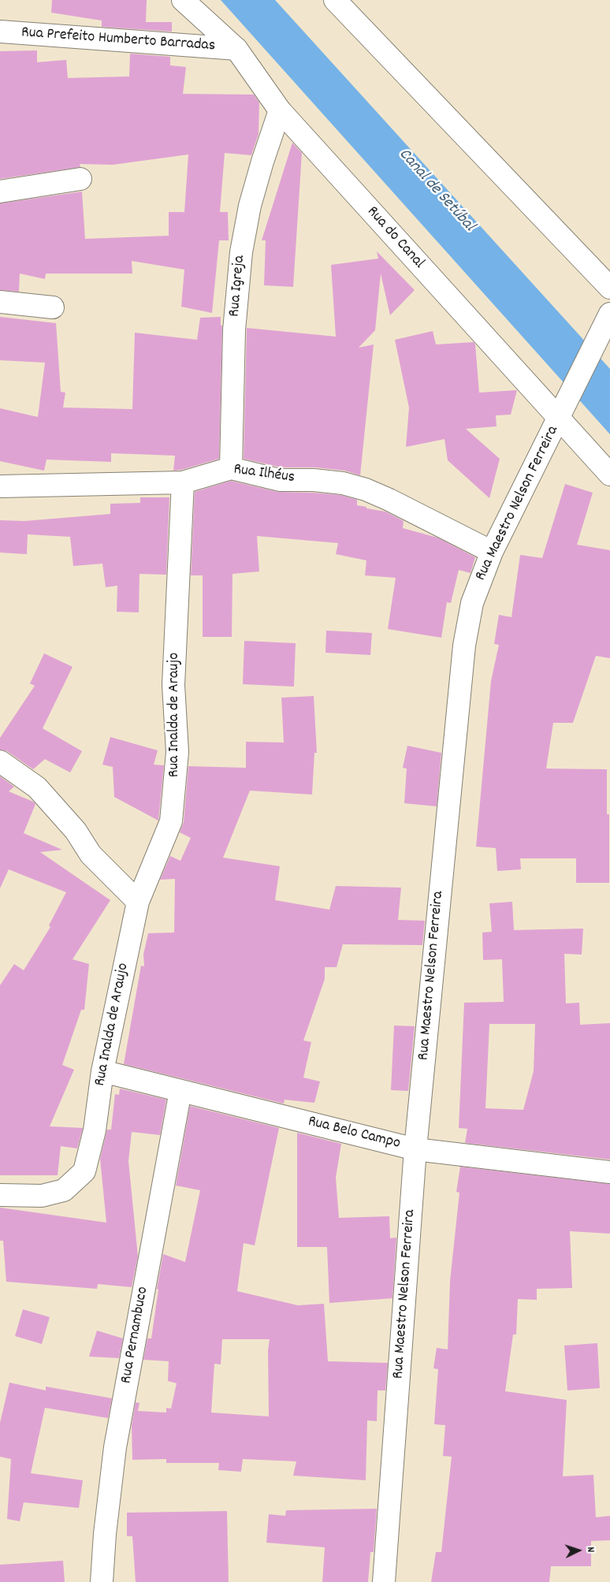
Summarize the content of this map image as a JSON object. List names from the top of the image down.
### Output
{
  "streets": {
    "street": [
      "Rua Prefeito Humberto Barradas",
      "Rua do Canal",
      "Rua Igreja",
      "Rua Ilhéus",
      "Rua Maestro Nelson Ferreira",
      "Rua Inalda de Araujo",
      "Rua Belo Campo",
      "Rua Pernambuco"
    ]
  },
  "crossings": [
    ["Rua Prefeito Humberto Barradas", "Rua do Canal"],
    ["Rua do Canal", "Rua Igreja"],
    ["Rua do Canal", "Rua Maestro Nelson Ferreira"],
    ["Rua Igreja", "Rua Ilhéus"],
    ["Rua Ilhéus", "Rua Maestro Nelson Ferreira"],
    ["Rua Ilhéus", "Rua Inalda de Araujo"],
    ["Rua Maestro Nelson Ferreira", "Rua Belo Campo"],
    ["Rua Inalda de Araujo", "Rua Belo Campo"],
    ["Rua Belo Campo", "Rua Pernambuco"]
  ],
  "water": ["Canal de Setúbal"],
  "north": "right"
}
